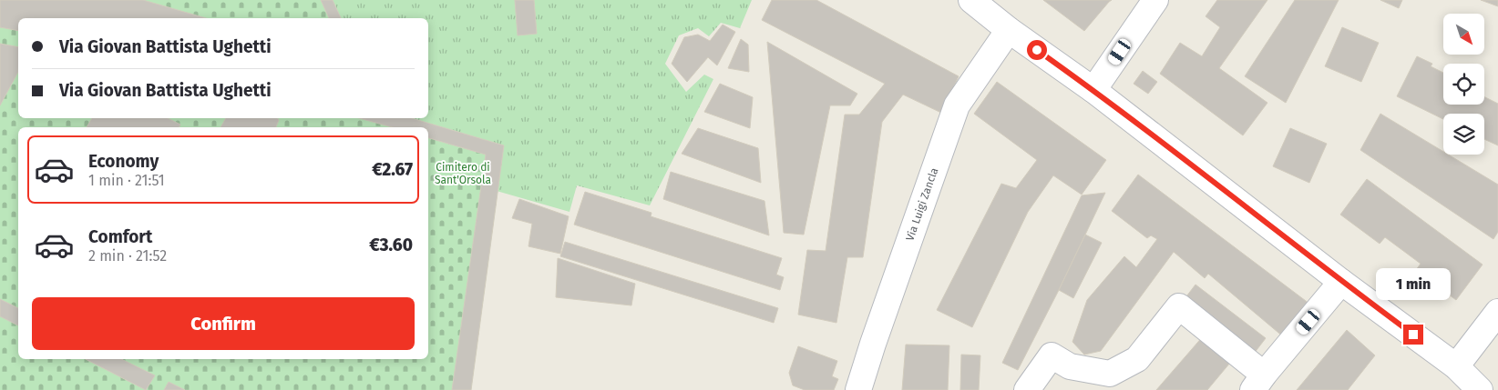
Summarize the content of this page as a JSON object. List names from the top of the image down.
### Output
{
  "streets": {
    "street": ["Via Luigi Zancla"]
  },
  "parks": ["Cimitero di Sant'Orsola"],
  "north": "bottom right",
  "page": {
    "banner": ["Via Giovan Battista Ughetti", "Via Giovan Battista Ughetti"],
    "list": [
      {
        "name": "Economy",
        "note": "1 min · 21:51",
        "value": "€2.67"
      },
      {
        "name": "Comfort",
        "note": "2 min · 21:52",
        "value": "€3.60"
      }
    ],
    "bubble": "1 min",
    "buttons": "Confirm"
  }
}
